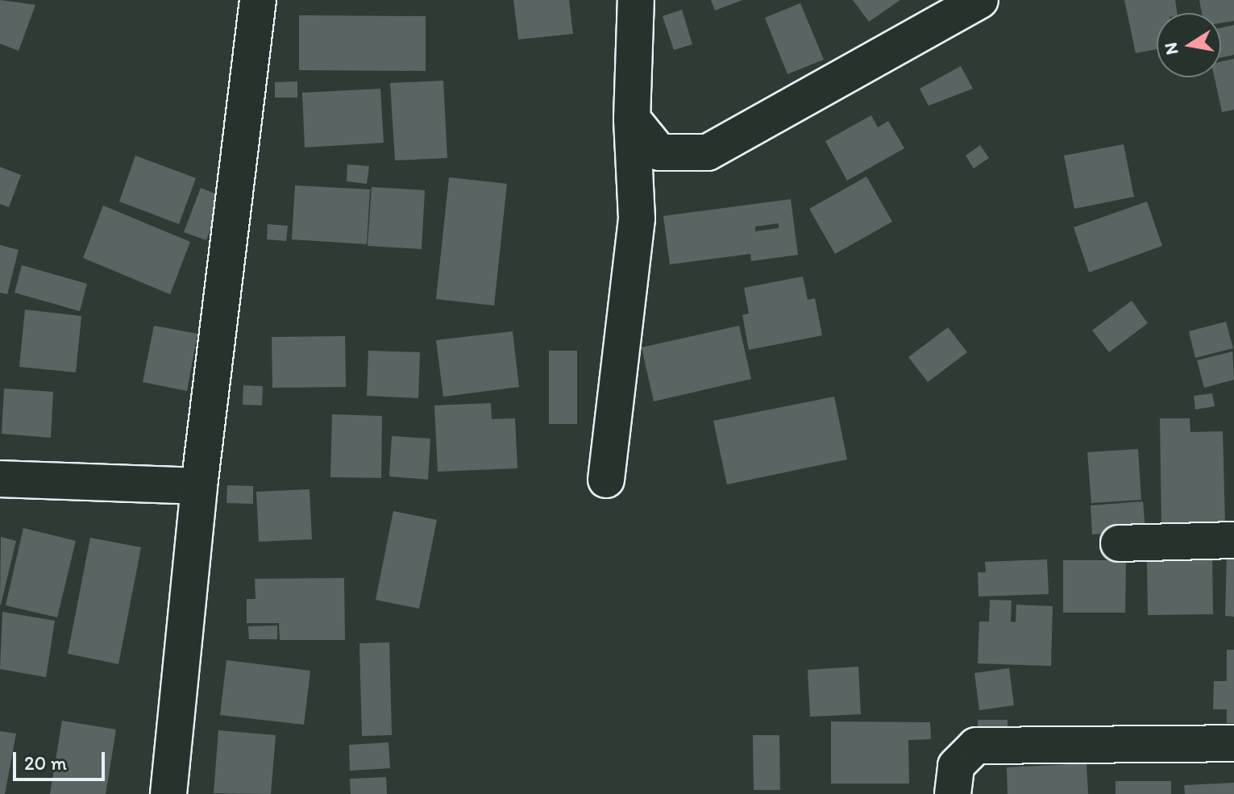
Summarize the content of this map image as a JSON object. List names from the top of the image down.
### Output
{
  "scale_bar": "20 m",
  "north": "left"
}
